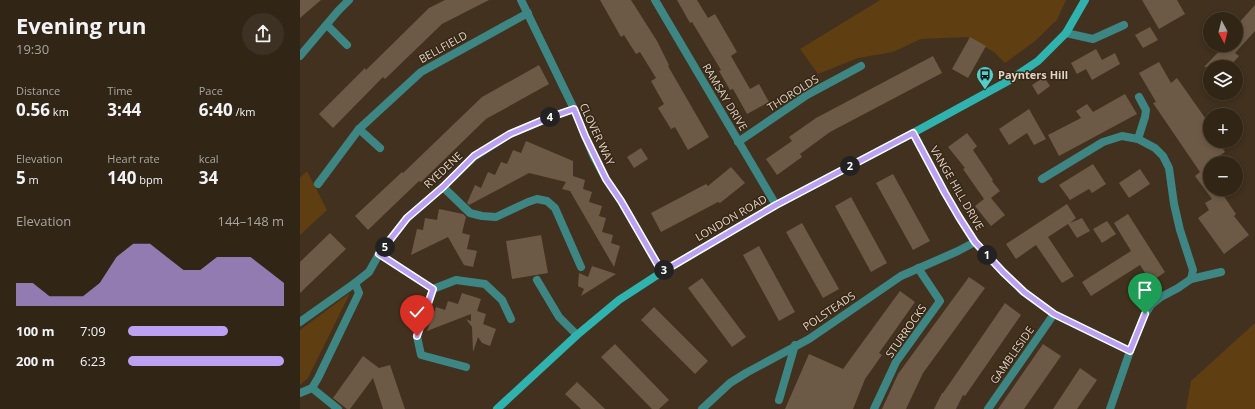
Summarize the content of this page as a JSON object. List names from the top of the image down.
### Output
{
  "streets": {
    "main road": ["LONDON ROAD"],
    "street": [
      "BELLFIELD",
      "THOROLDS",
      "RAMSAY DRIVE",
      "CLOVER WAY",
      "RYEDENE",
      "VANGE HILL DRIVE",
      "POLSTEADS",
      "STURROCKS",
      "GAMBLESIDE"
    ]
  },
  "crossings": [
    ["BELLFIELD", "CLOVER WAY"],
    ["THOROLDS", "RAMSAY DRIVE"],
    ["RAMSAY DRIVE", "LONDON ROAD"],
    ["CLOVER WAY", "RYEDENE"],
    ["CLOVER WAY", "LONDON ROAD"],
    ["VANGE HILL DRIVE", "LONDON ROAD"],
    ["VANGE HILL DRIVE", "POLSTEADS"],
    ["VANGE HILL DRIVE", "GAMBLESIDE"],
    ["POLSTEADS", "STURROCKS"]
  ],
  "places": {
    "bus stop": ["Paynters Hill"]
  },
  "north": "bottom",
  "page": {
    "heading": ["Evening run", "19:30"],
    "map_buttons": ["+", "−"],
    "stats": [
      ["Distance", "0.56 km"],
      ["Time", "3:44"],
      ["Pace", "6:40 /km"],
      ["Elevation", "5 m"],
      ["Heart rate", "140 bpm"],
      ["kcal", "34"]
    ],
    "pins": [
      "4",
      "2",
      "5",
      "1",
      "3"
    ],
    "chart": ["Elevation", "144–148 m"],
    "list": [
      {
        "name": "100 m",
        "note": "7:09"
      },
      {
        "name": "200 m",
        "note": "6:23"
      }
    ]
  }
}
